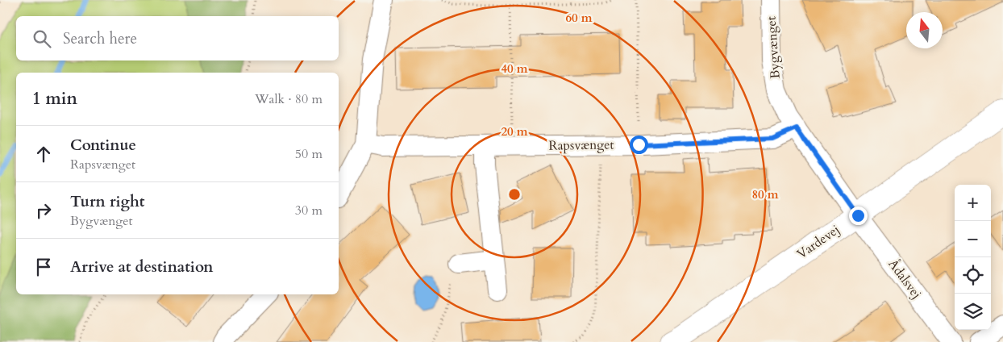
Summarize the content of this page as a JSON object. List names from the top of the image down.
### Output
{
  "streets": {
    "street": [
      "Bygvænget",
      "Rapsvænget",
      "Vardevej",
      "Ådalsvej"
    ]
  },
  "crossings": [
    ["Bygvænget", "Rapsvænget"],
    ["Bygvænget", "Vardevej"],
    ["Bygvænget", "Ådalsvej"],
    ["Vardevej", "Ådalsvej"]
  ],
  "north": "top",
  "page": {
    "search": "Search here",
    "heading": ["1 min", "Walk · 80 m"],
    "list": [
      ["Continue", "Rapsvænget", "50 m"],
      ["Turn right", "Bygvænget", "30 m"],
      "Arrive at destination"
    ],
    "map_buttons": ["+", "−"]
  },
  "rings": [
    "60 m",
    "40 m",
    "20 m",
    "80 m"
  ]
}
